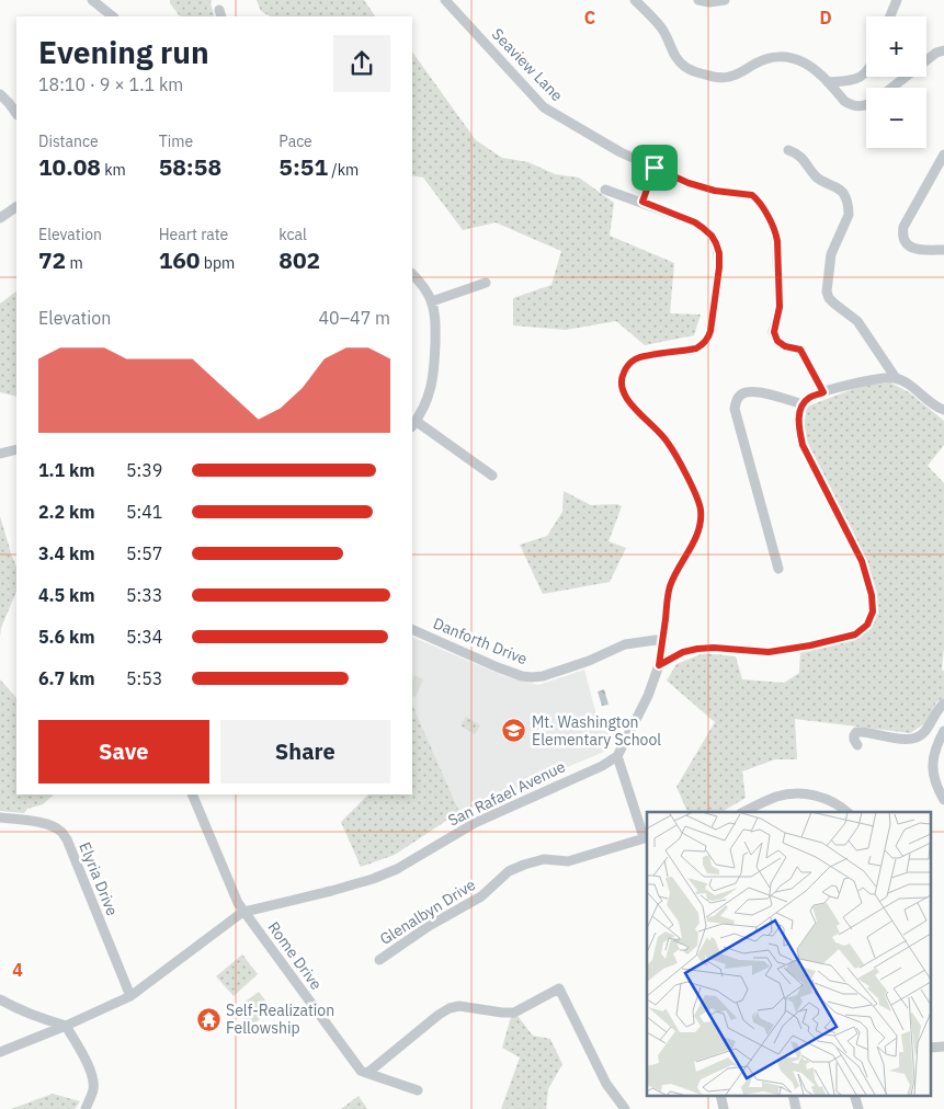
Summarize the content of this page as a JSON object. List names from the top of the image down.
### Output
{
  "streets": {
    "street": [
      "Seaview Lane",
      "Danforth Drive",
      "San Rafael Avenue",
      "Elyria Drive",
      "Glenalbyn Drive",
      "Rome Drive"
    ]
  },
  "crossings": [
    ["San Rafael Avenue", "Elyria Drive"],
    ["San Rafael Avenue", "Glenalbyn Drive"],
    ["San Rafael Avenue", "Rome Drive"]
  ],
  "places": {
    "school or university": ["Mt. Washington Elementary School"],
    "temple": ["Self-Realization Fellowship"]
  },
  "page": {
    "map_buttons": ["+", "−"],
    "heading": ["Evening run", "18:10 · 9 × 1.1 km"],
    "stats": [
      ["Distance", "10.08 km"],
      ["Time", "58:58"],
      ["Pace", "5:51 /km"],
      ["Elevation", "72 m"],
      ["Heart rate", "160 bpm"],
      ["kcal", "802"]
    ],
    "chart": ["Elevation", "40–47 m"],
    "list": [
      {
        "name": "1.1 km",
        "note": "5:39"
      },
      {
        "name": "2.2 km",
        "note": "5:41"
      },
      {
        "name": "3.4 km",
        "note": "5:57"
      },
      {
        "name": "4.5 km",
        "note": "5:33"
      },
      {
        "name": "5.6 km",
        "note": "5:34"
      },
      {
        "name": "6.7 km",
        "note": "5:53"
      }
    ],
    "buttons": ["Save", "Share"]
  },
  "grid": {
    "columns": ["C", "D"],
    "rows": ["4"]
  }
}
